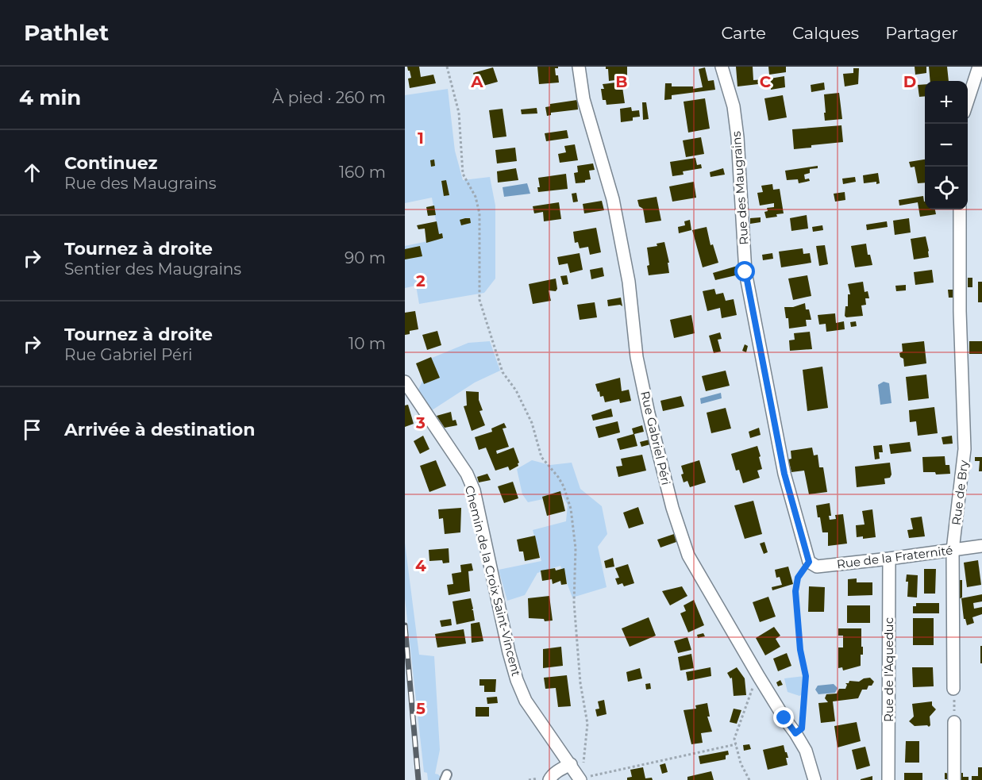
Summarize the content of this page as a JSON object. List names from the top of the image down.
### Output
{
  "streets": {
    "street": [
      "Rue des Maugrains",
      "Rue Gabriel Péri",
      "Rue de Bry",
      "Rue de la Fraternité",
      "Chemin de la Croix Saint-Vincent",
      "Rue de l'Aqueduc"
    ]
  },
  "crossings": [
    ["Rue des Maugrains", "Rue de la Fraternité"],
    ["Rue de Bry", "Rue de la Fraternité"],
    ["Rue de la Fraternité", "Rue de l'Aqueduc"]
  ],
  "page": {
    "header": "Pathlet",
    "nav": ["Carte", "Calques", "Partager"],
    "heading": ["4 min", "À pied · 260 m"],
    "map_buttons": ["+", "−"],
    "list": [
      ["Continuez", "Rue des Maugrains", "160 m"],
      ["Tournez à droite", "Sentier des Maugrains", "90 m"],
      ["Tournez à droite", "Rue Gabriel Péri", "10 m"],
      "Arrivée à destination"
    ]
  },
  "grid": {
    "columns": [
      "A",
      "B",
      "C",
      "D"
    ],
    "rows": [
      "1",
      "2",
      "3",
      "4",
      "5"
    ]
  }
}
